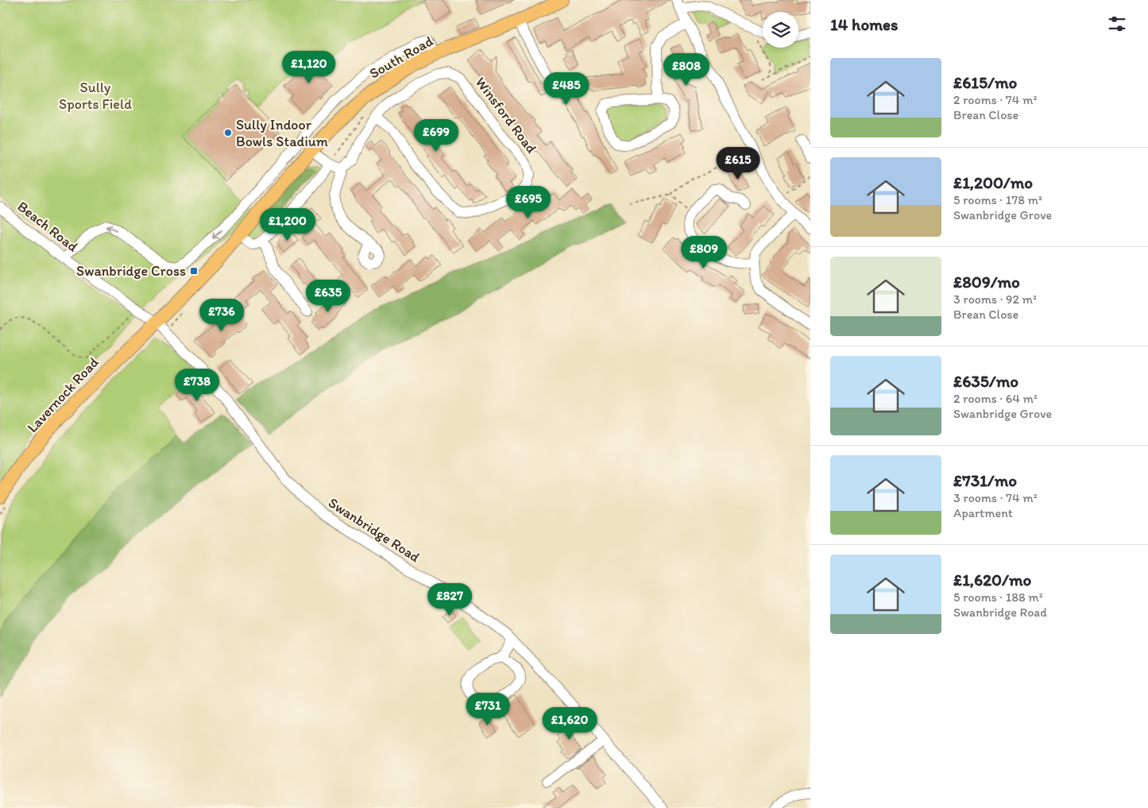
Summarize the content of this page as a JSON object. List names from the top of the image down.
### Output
{
  "streets": {
    "main road": ["South Road", "Lavernock Road"],
    "street": ["Winsford Road", "Beach Road", "Swanbridge Road"]
  },
  "crossings": [
    ["South Road", "Beach Road"],
    ["South Road", "Lavernock Road"],
    ["South Road", "Swanbridge Road"],
    ["Beach Road", "Lavernock Road"],
    ["Beach Road", "Swanbridge Road"],
    ["Lavernock Road", "Swanbridge Road"]
  ],
  "parks": ["Sully Sports Field"],
  "places": {
    "other": ["Sully Indoor Bowls Stadium"],
    "transit": ["Swanbridge Cross"]
  },
  "page": {
    "heading": "14 homes",
    "list": [
      {
        "name": "£615/mo",
        "note": "2 rooms · 74 m² · Brean Close"
      },
      {
        "name": "£1,200/mo",
        "note": "5 rooms · 178 m² · Swanbridge Grove"
      },
      {
        "name": "£809/mo",
        "note": "3 rooms · 92 m² · Brean Close"
      },
      {
        "name": "£635/mo",
        "note": "2 rooms · 64 m² · Swanbridge Grove"
      },
      {
        "name": "£731/mo",
        "note": "3 rooms · 74 m² · Apartment"
      },
      {
        "name": "£1,620/mo",
        "note": "5 rooms · 188 m² · Swanbridge Road"
      }
    ],
    "price": [
      "£1,120",
      "£808",
      "£485",
      "£699",
      "£615",
      "£695",
      "£1,200",
      "£809",
      "£635",
      "£736",
      "£738",
      "£827",
      "£731",
      "£1,620"
    ]
  }
}
